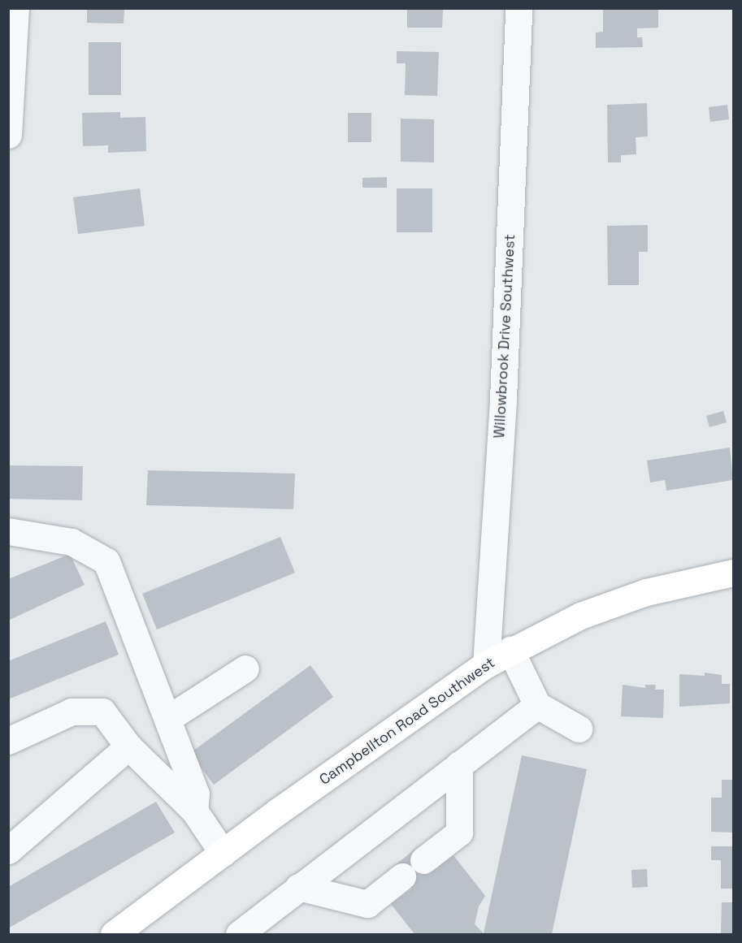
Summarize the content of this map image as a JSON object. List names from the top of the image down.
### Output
{
  "streets": {
    "main road": ["Campbellton Road Southwest"],
    "street": ["Willowbrook Drive Southwest"]
  },
  "crossings": [
    ["Willowbrook Drive Southwest", "Campbellton Road Southwest"]
  ]
}
